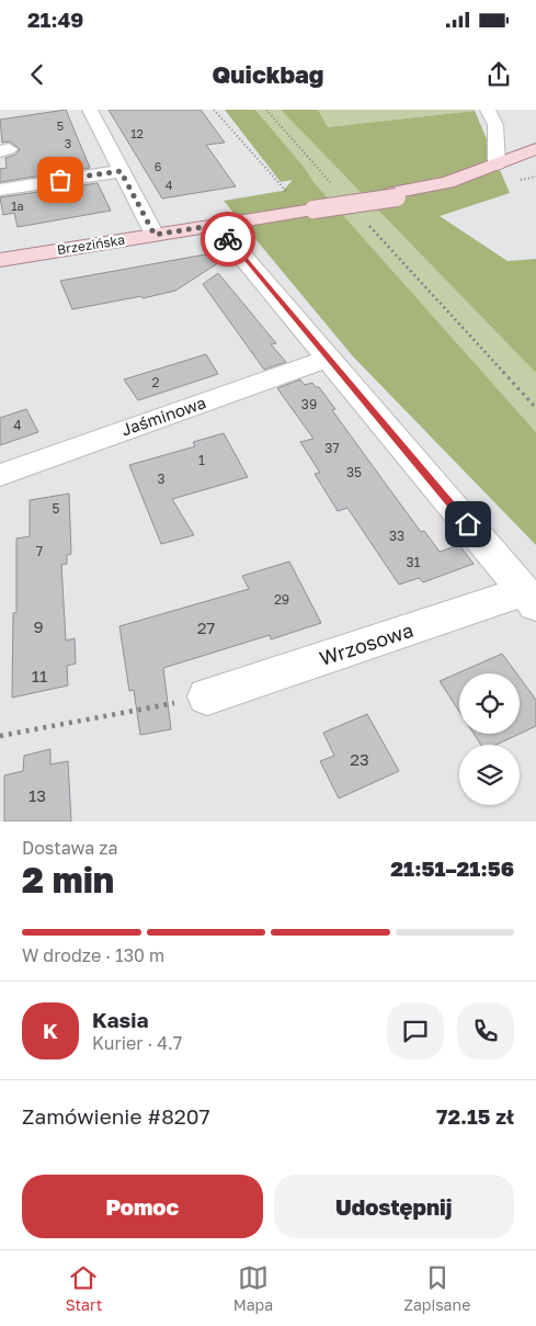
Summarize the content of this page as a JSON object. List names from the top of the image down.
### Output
{
  "streets": {
    "main road": ["Brzezińska"],
    "street": ["Jaśminowa", "Wrzosowa"]
  },
  "crossings": [
    ["Brzezińska", "Wrzosowa"],
    ["Jaśminowa", "Wrzosowa"]
  ],
  "house_numbers": [
    "5",
    "12",
    "3",
    "6",
    "4",
    "1a",
    "2",
    "39",
    "4",
    "37",
    "1",
    "35",
    "3",
    "5",
    "33",
    "7",
    "31",
    "29",
    "9",
    "27",
    "11",
    "23",
    "13"
  ],
  "page": {
    "status": "21:49",
    "header": "Quickbag",
    "heading": ["2 min", "Dostawa za", "21:51–21:56"],
    "panel": [
      "Kasia",
      "Kurier · 4.7",
      "Zamówienie #8207",
      "72.15 zł"
    ],
    "bar": "W drodze · 130 m",
    "round": "K",
    "buttons": ["Pomoc", "Udostępnij"],
    "tabs": ["Start", "Mapa", "Zapisane"]
  }
}
